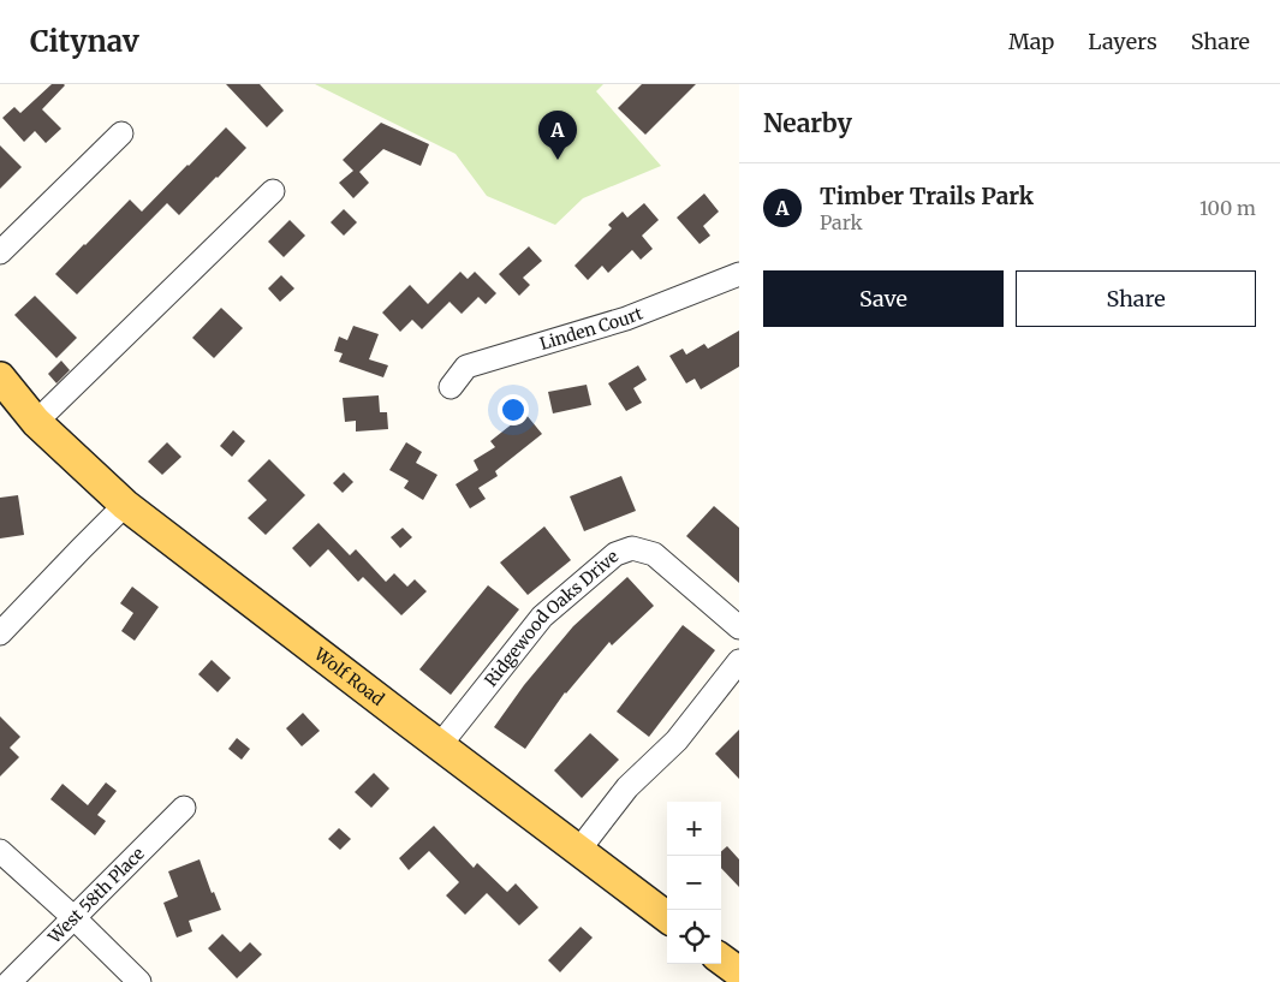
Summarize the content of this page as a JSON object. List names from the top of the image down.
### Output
{
  "streets": {
    "main road": ["Wolf Road"],
    "street": ["Linden Court", "Ridgewood Oaks Drive", "West 58th Place"]
  },
  "crossings": [
    ["Ridgewood Oaks Drive", "Wolf Road"]
  ],
  "page": {
    "header": "Citynav",
    "nav": ["Map", "Layers", "Share"],
    "heading": "Nearby",
    "pins": "A",
    "list": [
      {
        "mark": "A",
        "name": "Timber Trails Park",
        "note": "Park",
        "value": "100 m"
      }
    ],
    "buttons": ["Save", "Share"],
    "map_buttons": ["+", "−"]
  }
}
